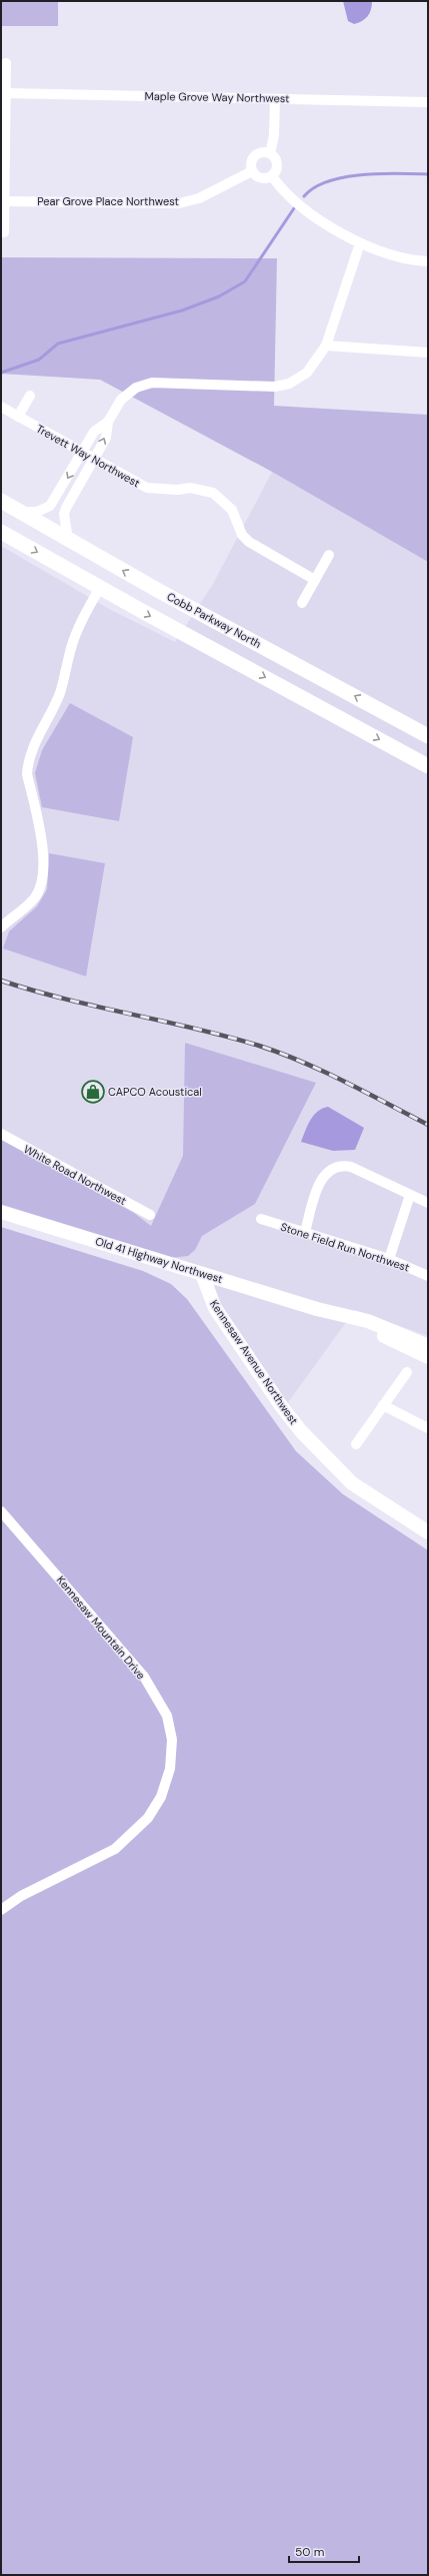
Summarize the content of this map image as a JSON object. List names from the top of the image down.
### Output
{
  "streets": {
    "main road": ["Cobb Parkway North"],
    "street": [
      "Maple Grove Way Northwest",
      "Pear Grove Place Northwest",
      "Trevett Way Northwest",
      "White Road Northwest",
      "Stone Field Run Northwest",
      "Old 41 Highway Northwest",
      "Kennesaw Avenue Northwest",
      "Kennesaw Mountain Drive"
    ]
  },
  "crossings": [
    ["Old 41 Highway Northwest", "Kennesaw Avenue Northwest"]
  ],
  "places": {
    "shop": ["CAPCO Acoustical"]
  },
  "scale_bar": "50 m"
}
